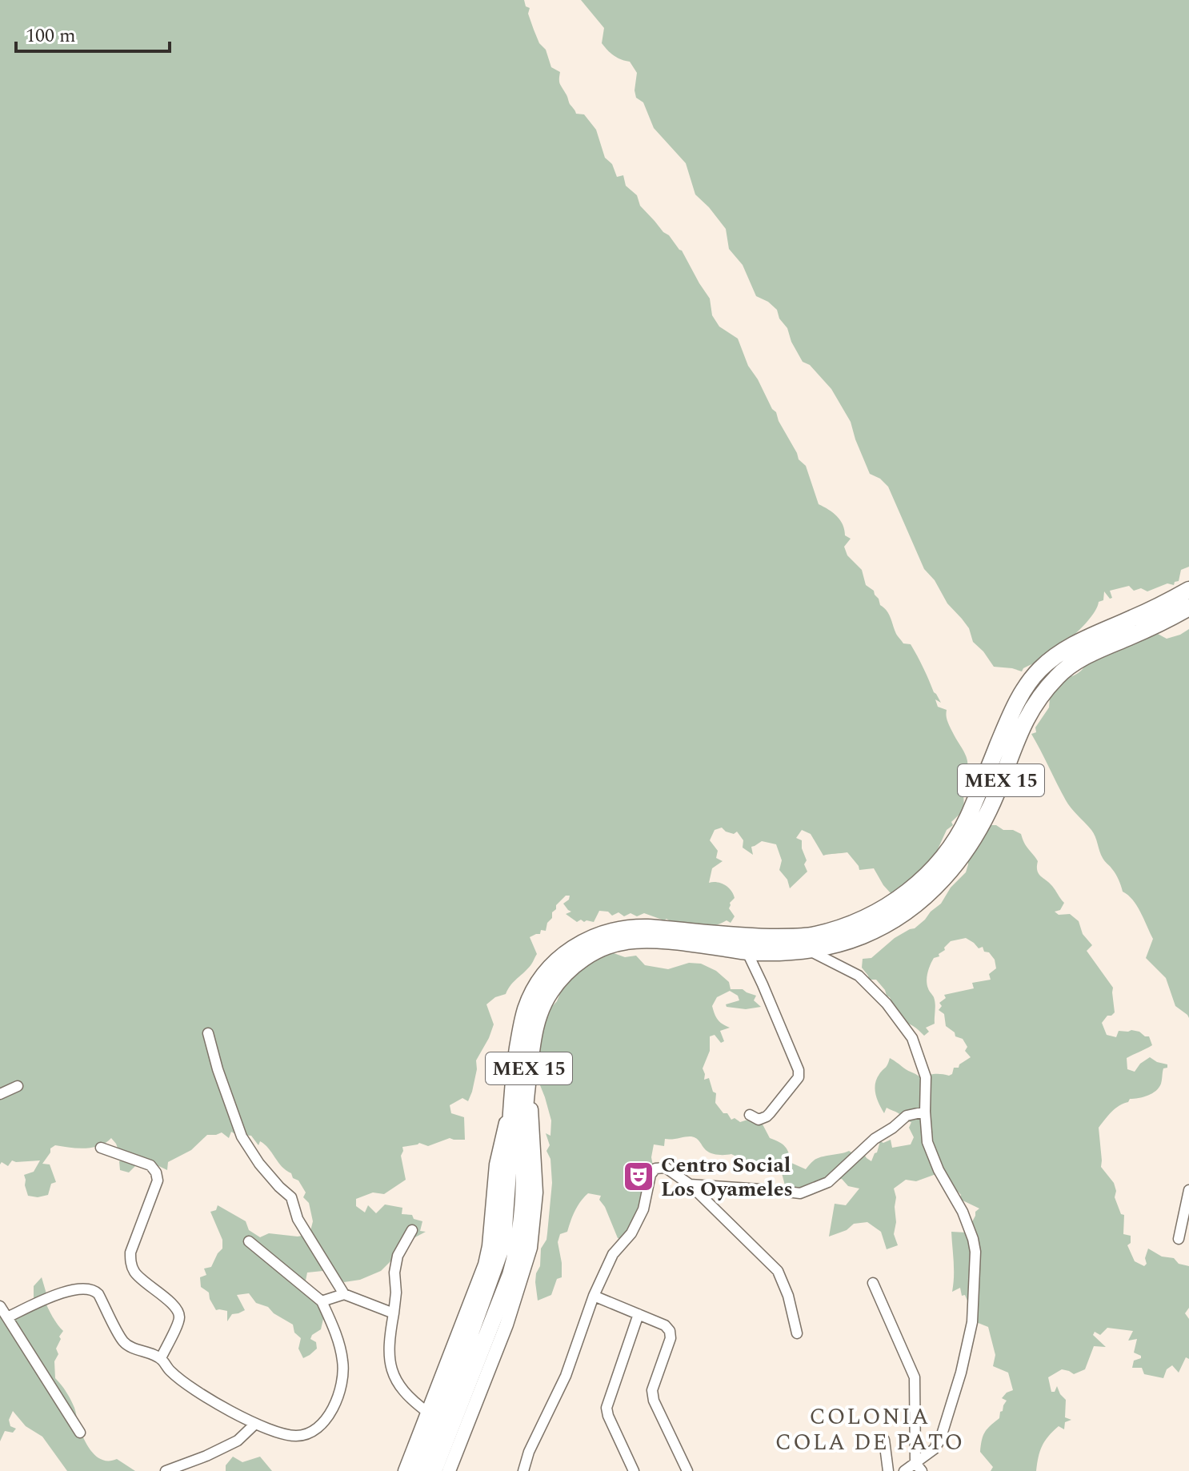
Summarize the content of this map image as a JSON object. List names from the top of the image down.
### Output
{
  "streets": {
    "main road": ["MEX 15"]
  },
  "districts": ["COLONIA COLA DE PATO"],
  "places": {
    "theatre": ["Centro Social Los Oyameles"]
  },
  "scale_bar": "100 m"
}
